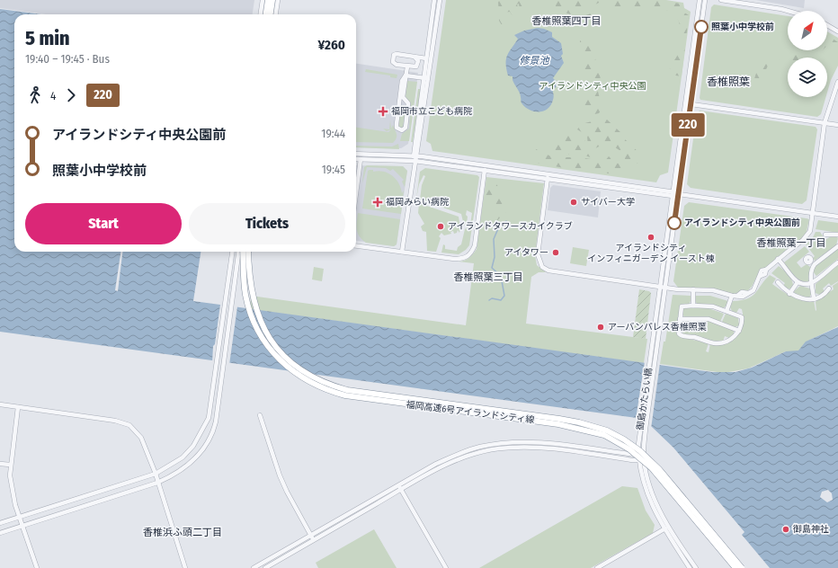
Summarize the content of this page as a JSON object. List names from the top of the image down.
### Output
{
  "streets": {
    "highway": ["福岡高速6号アイランドシティ線"],
    "street": ["御島かたらい橋"]
  },
  "districts": [
    "香椎照葉四丁目",
    "香椎照葉",
    "香椎照葉一丁目",
    "香椎照葉三丁目",
    "香椎浜ふ頭二丁目"
  ],
  "water": ["修景池"],
  "parks": ["アイランドシティ中央公園"],
  "places": {
    "other": [
      "照葉小中学校前",
      "サイバー大学",
      "アイランドシティ中央公園前",
      "アイランドタワースカイクラブ",
      "アイランドシティ インフィニガーデン イースト棟",
      "アイタワー",
      "アーバンパレス香椎照葉",
      "御島神社"
    ],
    "health": ["福岡市立こども病院", "福岡みらい病院"]
  },
  "lines": ["bus line 220"],
  "north": "top right",
  "page": {
    "on_map": "220",
    "heading": ["5 min", "19:40 – 19:45 · Bus", "¥260"],
    "legs": ["4", "220"],
    "list": [
      {
        "name": "アイランドシティ中央公園前",
        "value": "19:44"
      },
      {
        "name": "照葉小中学校前",
        "value": "19:45"
      }
    ],
    "buttons": ["Start", "Tickets"]
  }
}
